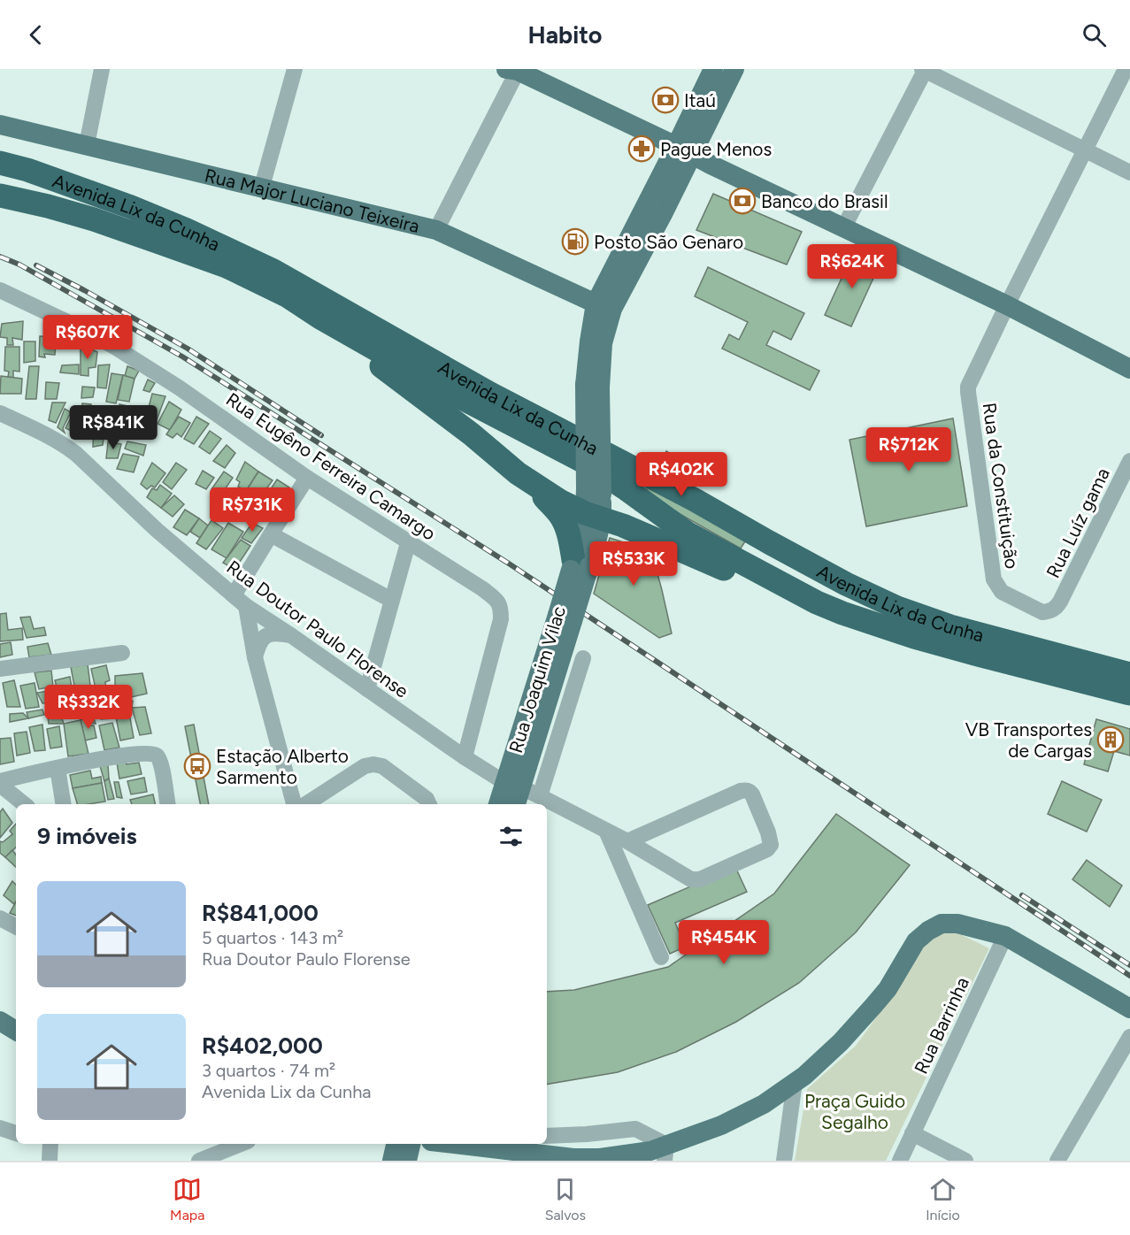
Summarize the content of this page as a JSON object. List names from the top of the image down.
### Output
{
  "streets": {
    "highway": ["Avenida Lix da Cunha"],
    "main road": ["Rua Major Luciano Teixeira", "Rua Joaquim Vilac"],
    "street": [
      "Rua Eugêno Ferreira Camargo",
      "Rua da Constituição",
      "Rua Luíz gama",
      "Rua Doutor Paulo Florense",
      "Rua Barrinha"
    ]
  },
  "crossings": [
    ["Rua Major Luciano Teixeira", "Rua Joaquim Vilac"],
    ["Rua Eugêno Ferreira Camargo", "Rua Doutor Paulo Florense"],
    ["Rua da Constituição", "Rua Luíz gama"],
    ["Rua Doutor Paulo Florense", "Rua Joaquim Vilac"]
  ],
  "parks": ["Praça Guido Segalho"],
  "places": {
    "bank": ["Itaú", "Banco do Brasil"],
    "pharmacy": ["Pague Menos"],
    "fuel station": ["Posto São Genaro"],
    "building": ["VB Transportes de Cargas"],
    "bus stop": ["Estação Alberto Sarmento"]
  },
  "page": {
    "header": "Habito",
    "price": [
      "R$624K",
      "R$607K",
      "R$841K",
      "R$712K",
      "R$402K",
      "R$731K",
      "R$533K",
      "R$332K",
      "R$454K"
    ],
    "heading": "9 imóveis",
    "list": [
      {
        "name": "R$841,000",
        "note": "5 quartos · 143 m² · Rua Doutor Paulo Florense"
      },
      {
        "name": "R$402,000",
        "note": "3 quartos · 74 m² · Avenida Lix da Cunha"
      }
    ],
    "tabs": ["Mapa", "Salvos", "Início"]
  }
}
